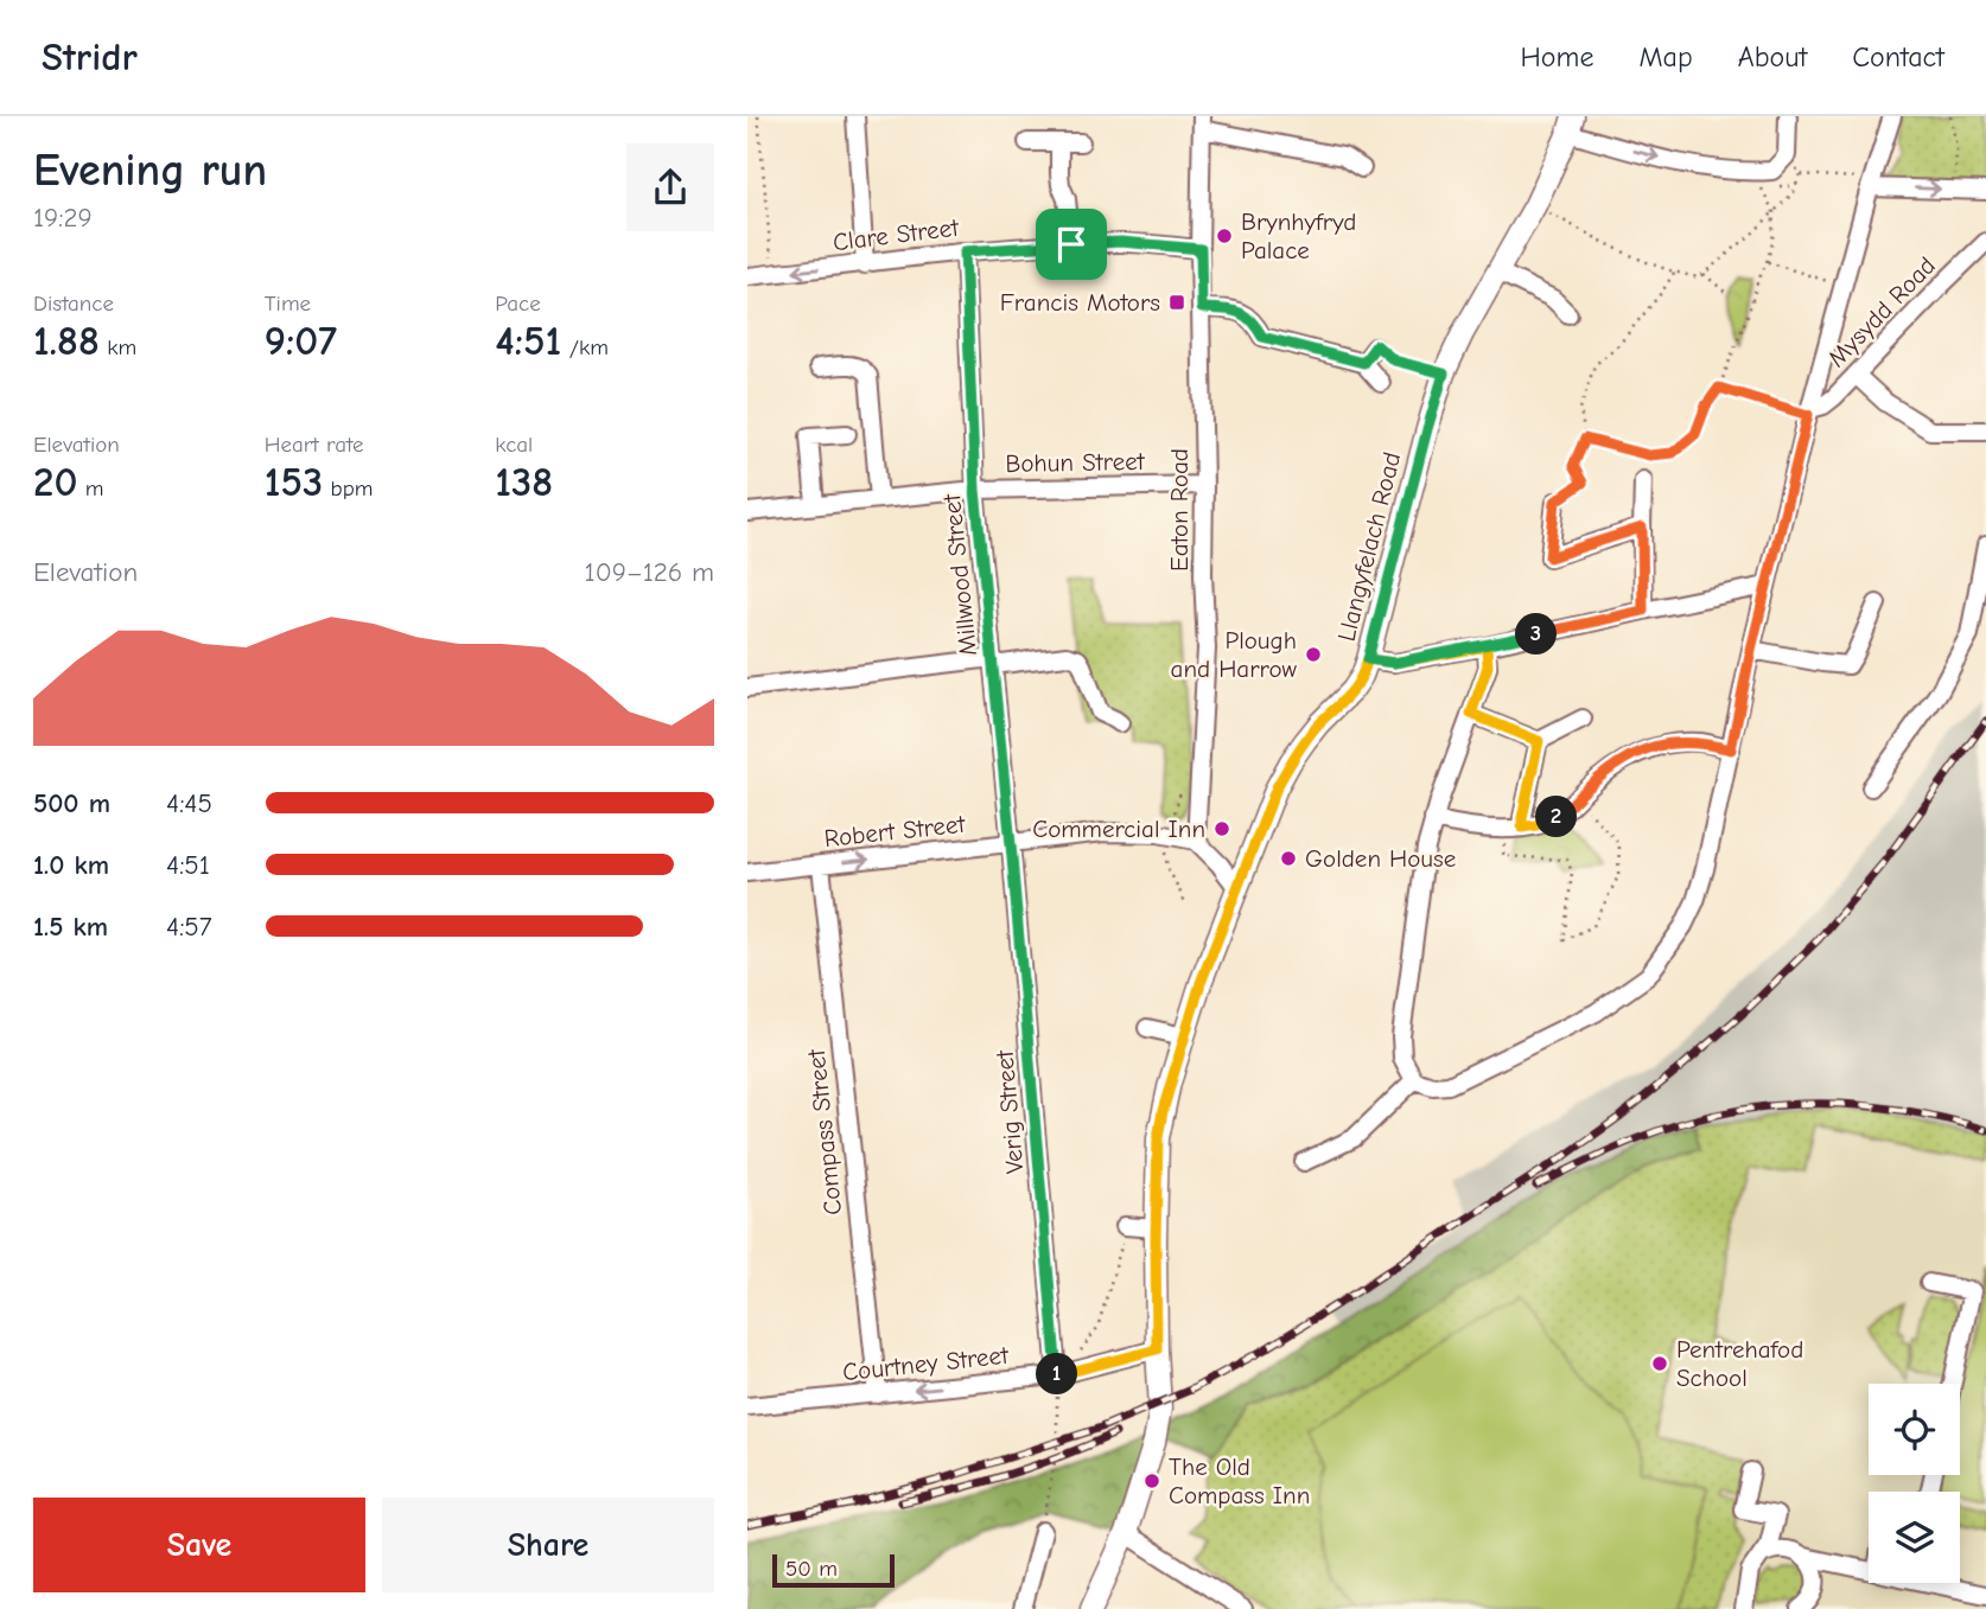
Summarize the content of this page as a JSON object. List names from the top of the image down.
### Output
{
  "streets": {
    "main road": ["Llangyfelach Road"],
    "street": [
      "Clare Street",
      "Mysydd Road",
      "Bohun Street",
      "Eaton Road",
      "Millwood Street",
      "Robert Street",
      "Verig Street",
      "Compass Street",
      "Courtney Street"
    ]
  },
  "crossings": [
    ["Clare Street", "Eaton Road"],
    ["Clare Street", "Millwood Street"],
    ["Bohun Street", "Eaton Road"],
    ["Bohun Street", "Millwood Street"],
    ["Eaton Road", "Robert Street"],
    ["Llangyfelach Road", "Courtney Street"],
    ["Millwood Street", "Robert Street"],
    ["Millwood Street", "Verig Street"],
    ["Robert Street", "Verig Street"],
    ["Robert Street", "Compass Street"],
    ["Verig Street", "Courtney Street"],
    ["Compass Street", "Courtney Street"]
  ],
  "one_way": ["Robert Street", "Courtney Street"],
  "places": {
    "other": [
      "Brynhyfryd Palace",
      "Plough and Harrow",
      "Commercial Inn",
      "Golden House",
      "Pentrehafod School",
      "The Old Compass Inn"
    ],
    "transit": ["Francis Motors"]
  },
  "scale_bar": "50 m",
  "page": {
    "header": "Stridr",
    "nav": [
      "Home",
      "Map",
      "About",
      "Contact"
    ],
    "heading": ["Evening run", "19:29"],
    "stats": [
      ["Distance", "1.88 km"],
      ["Time", "9:07"],
      ["Pace", "4:51 /km"],
      ["Elevation", "20 m"],
      ["Heart rate", "153 bpm"],
      ["kcal", "138"]
    ],
    "chart": ["Elevation", "109–126 m"],
    "pins": ["3", "2", "1"],
    "list": [
      {
        "name": "500 m",
        "note": "4:45"
      },
      {
        "name": "1.0 km",
        "note": "4:51"
      },
      {
        "name": "1.5 km",
        "note": "4:57"
      }
    ],
    "buttons": ["Save", "Share"],
    "scale": "50 m"
  }
}
